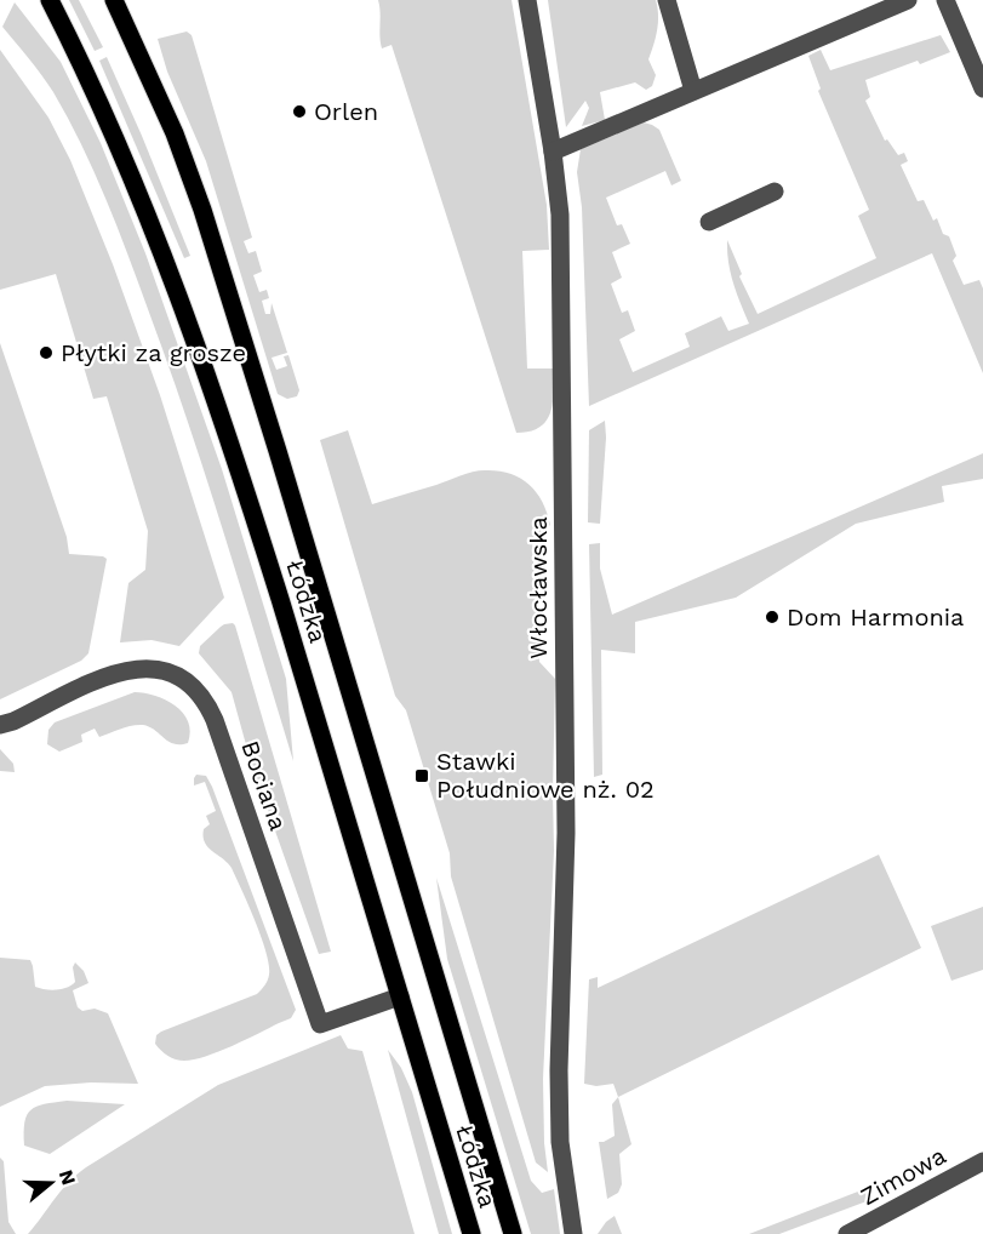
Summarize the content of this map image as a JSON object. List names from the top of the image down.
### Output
{
  "streets": {
    "main road": ["Łódzka"],
    "street": ["Włocławska", "Bociana", "Zimowa"]
  },
  "crossings": [
    ["Łódzka", "Bociana"]
  ],
  "places": {
    "other": ["Orlen", "Płytki za grosze", "Dom Harmonia"],
    "transit": ["Stawki Południowe nż. 02"]
  },
  "north": "right"
}
